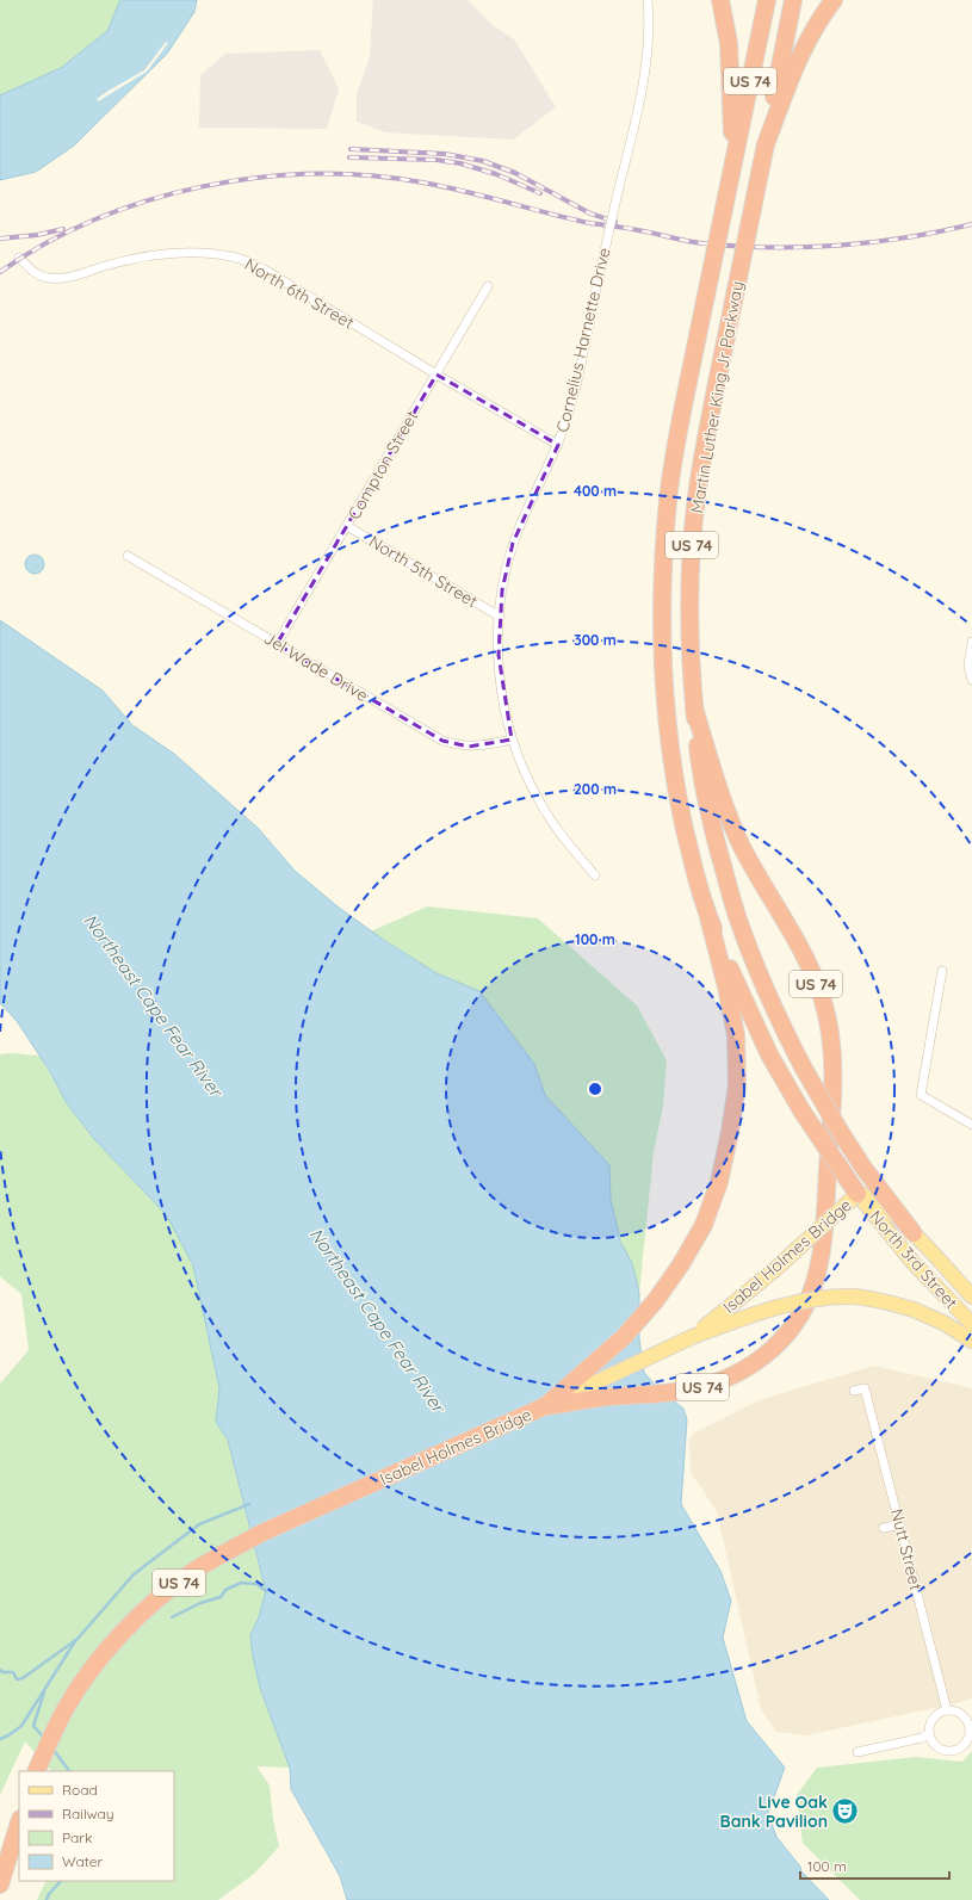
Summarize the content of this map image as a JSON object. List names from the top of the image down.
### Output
{
  "streets": {
    "highway": ["US 74", "Martin Luther King Jr Parkway", "Isabel Holmes Bridge"],
    "main road": ["North 3rd Street"],
    "street": [
      "North 6th Street",
      "Cornelius Harnette Drive",
      "Compton Street",
      "North 5th Street",
      "Jel Wade Drive",
      "Nutt Street"
    ]
  },
  "crossings": [
    ["US 74", "Martin Luther King Jr Parkway"],
    ["US 74", "Isabel Holmes Bridge"],
    ["North 6th Street", "Cornelius Harnette Drive"],
    ["North 6th Street", "Compton Street"],
    ["Cornelius Harnette Drive", "North 5th Street"],
    ["Cornelius Harnette Drive", "Jel Wade Drive"],
    ["Martin Luther King Jr Parkway", "Isabel Holmes Bridge"],
    ["Martin Luther King Jr Parkway", "North 3rd Street"],
    ["Compton Street", "North 5th Street"],
    ["Compton Street", "Jel Wade Drive"],
    ["Isabel Holmes Bridge", "North 3rd Street"]
  ],
  "water": ["Northeast Cape Fear River"],
  "places": {
    "theatre": ["Live Oak Bank Pavilion"]
  },
  "legend": [
    "Road",
    "Railway",
    "Park",
    "Water"
  ],
  "scale_bar": "100 m",
  "rings": [
    "400 m",
    "300 m",
    "200 m",
    "100 m"
  ]
}
